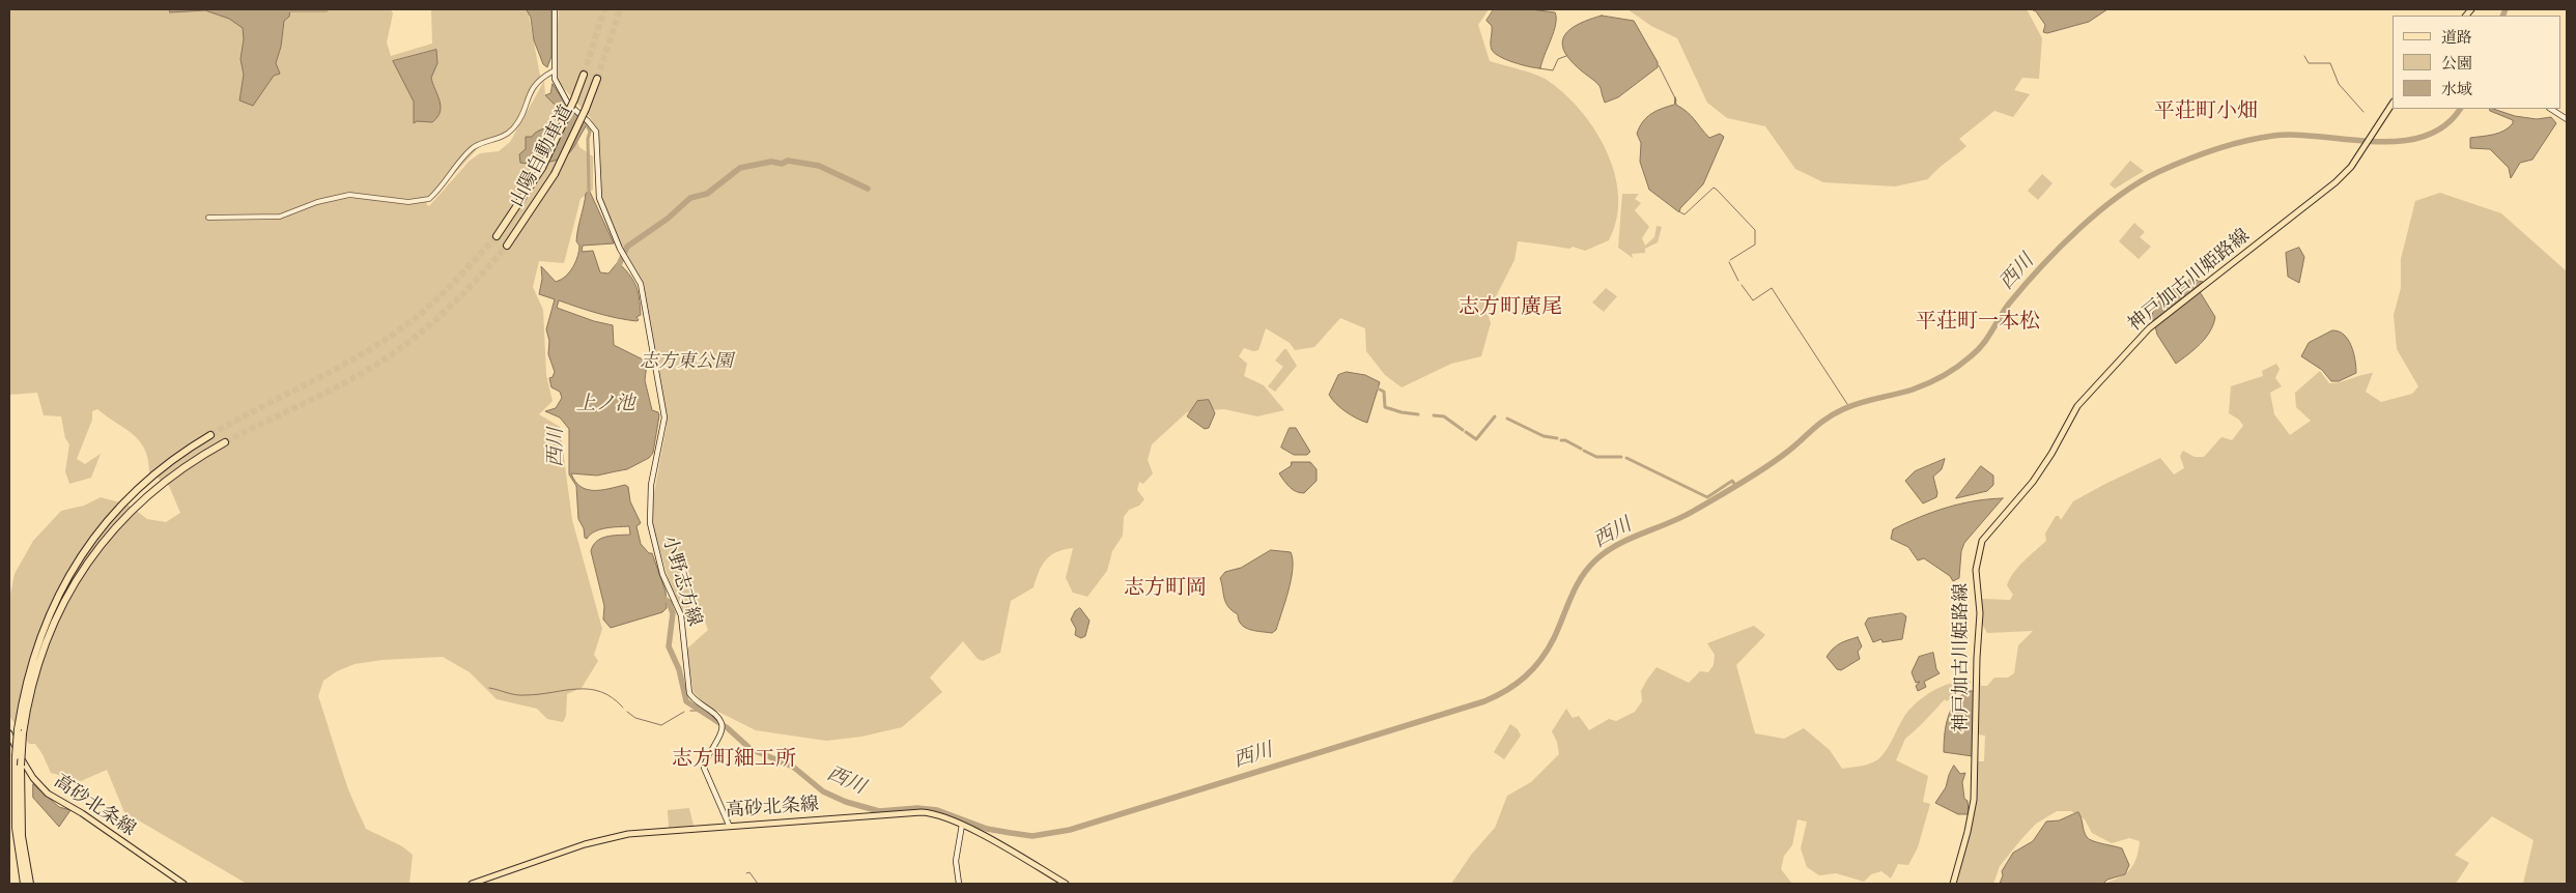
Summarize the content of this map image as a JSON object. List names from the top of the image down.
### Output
{
  "streets": {
    "highway": ["山陽自動車道"],
    "main road": ["神戸加古川姫路線", "小野志方線", "高砂北条線"]
  },
  "crossings": [
    ["小野志方線", "高砂北条線"]
  ],
  "districts": [
    "平荘町小畑",
    "志方町廣尾",
    "平荘町一本松",
    "志方町岡",
    "志方町細工所"
  ],
  "water": ["西川", "上ノ池"],
  "parks": ["志方東公園"],
  "legend": ["道路", "公園", "水域"]
}
